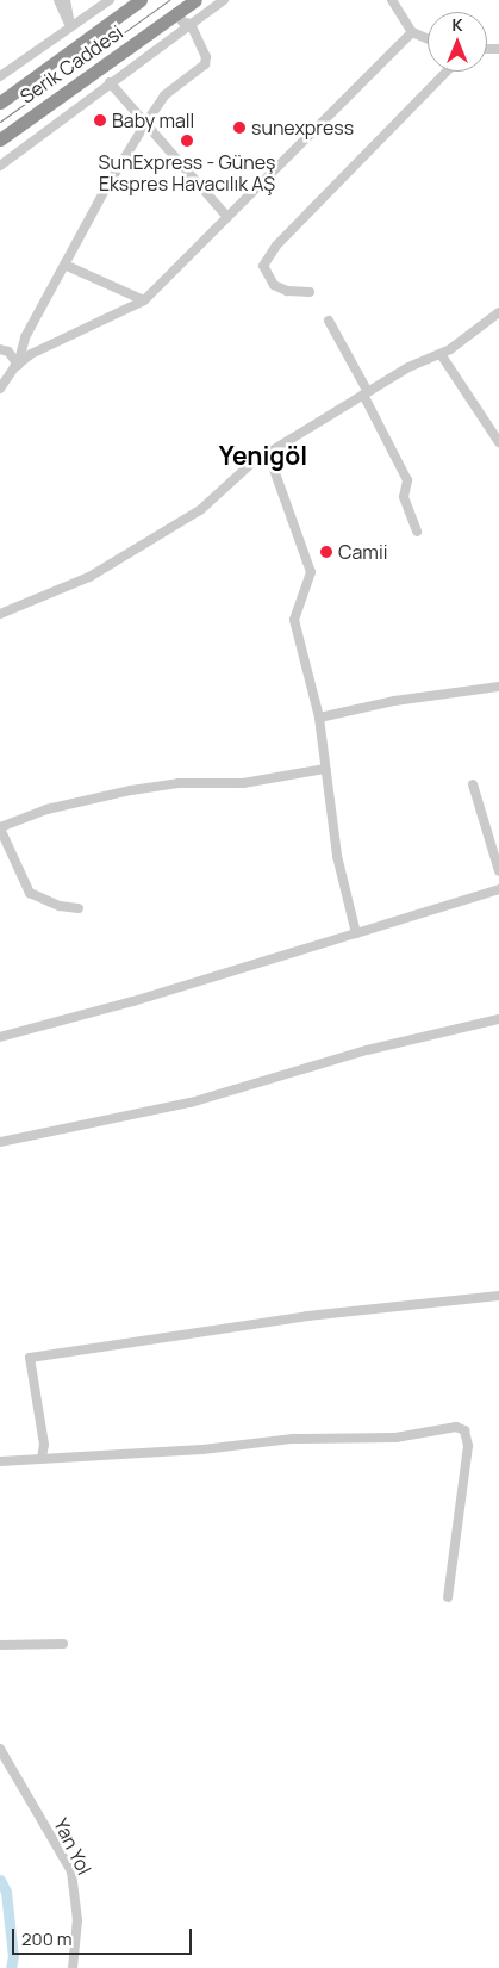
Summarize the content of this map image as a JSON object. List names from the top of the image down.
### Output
{
  "streets": {
    "highway": ["Serik Caddesi"],
    "street": ["Yan Yol"]
  },
  "districts": ["Yenigöl"],
  "places": [
    "Baby mall",
    "sunexpress",
    "SunExpress - Güneş Ekspres Havacılık AŞ",
    "Camii"
  ],
  "scale_bar": "200 m",
  "north": "top"
}
